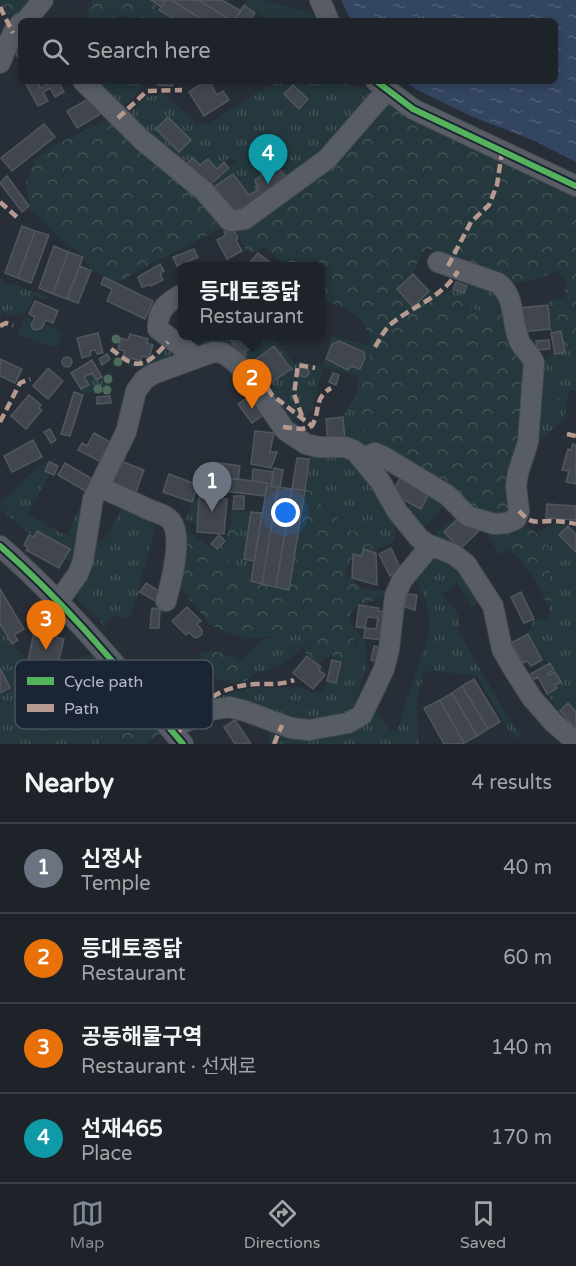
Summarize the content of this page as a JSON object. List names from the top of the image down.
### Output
{
  "legend": ["Cycle path", "Path"],
  "page": {
    "search": "Search here",
    "pins": [
      "4",
      "2",
      "1",
      "3"
    ],
    "popup": ["등대토종닭", "Restaurant"],
    "heading": ["Nearby", "4 results"],
    "list": [
      {
        "mark": "1",
        "name": "신정사",
        "note": "Temple",
        "value": "40 m"
      },
      {
        "mark": "2",
        "name": "등대토종닭",
        "note": "Restaurant",
        "value": "60 m"
      },
      {
        "mark": "3",
        "name": "공동해물구역",
        "note": "Restaurant · 선재로",
        "value": "140 m"
      },
      {
        "mark": "4",
        "name": "선재465",
        "note": "Place",
        "value": "170 m"
      }
    ],
    "nav": ["Map", "Directions", "Saved"]
  }
}
